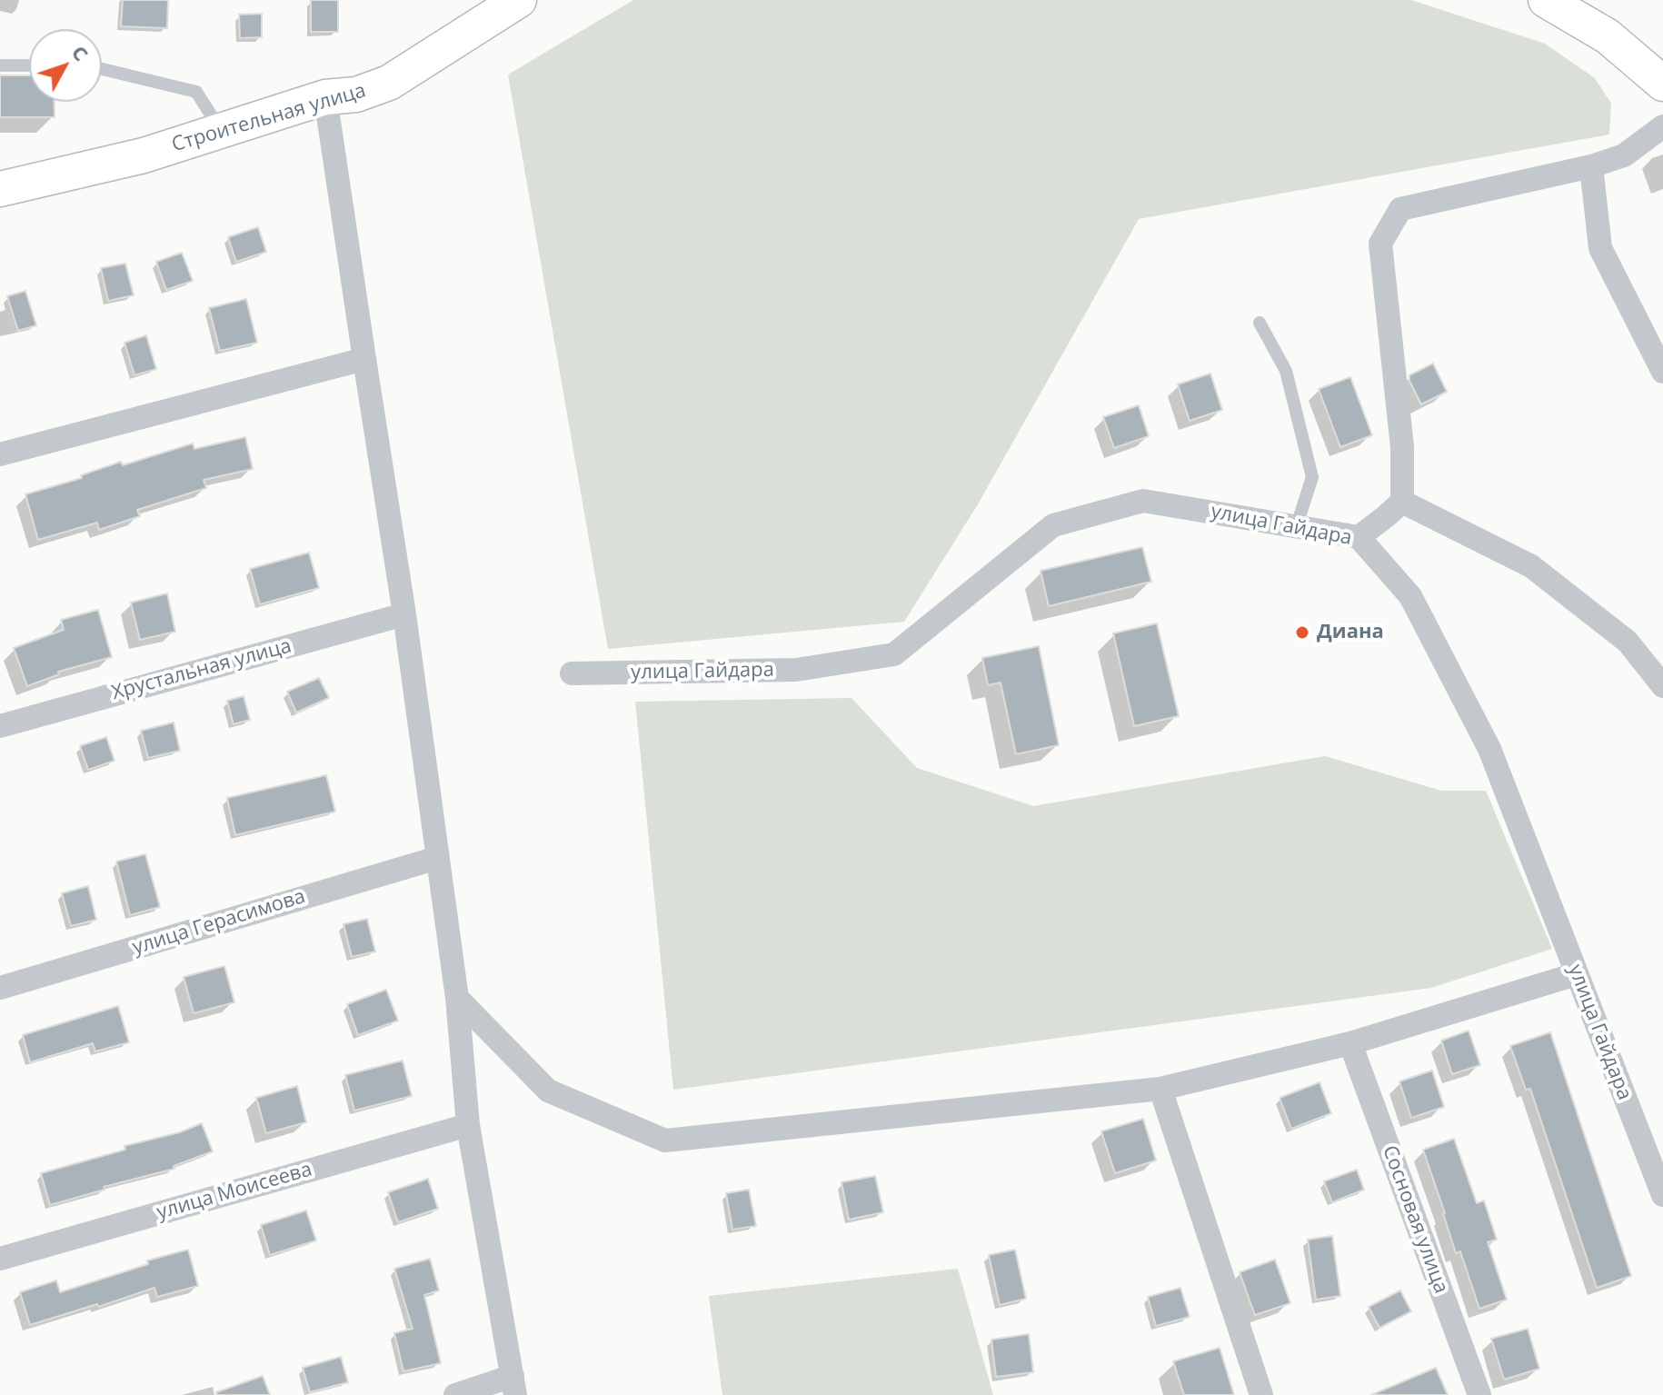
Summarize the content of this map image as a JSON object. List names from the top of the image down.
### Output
{
  "streets": {
    "main road": ["Строительная улица"],
    "street": [
      "улица Гайдара",
      "Хрустальная улица",
      "улица Герасимова",
      "улица Моисеева",
      "Сосновая улица"
    ]
  },
  "places": ["Диана"],
  "north": "top right"
}
